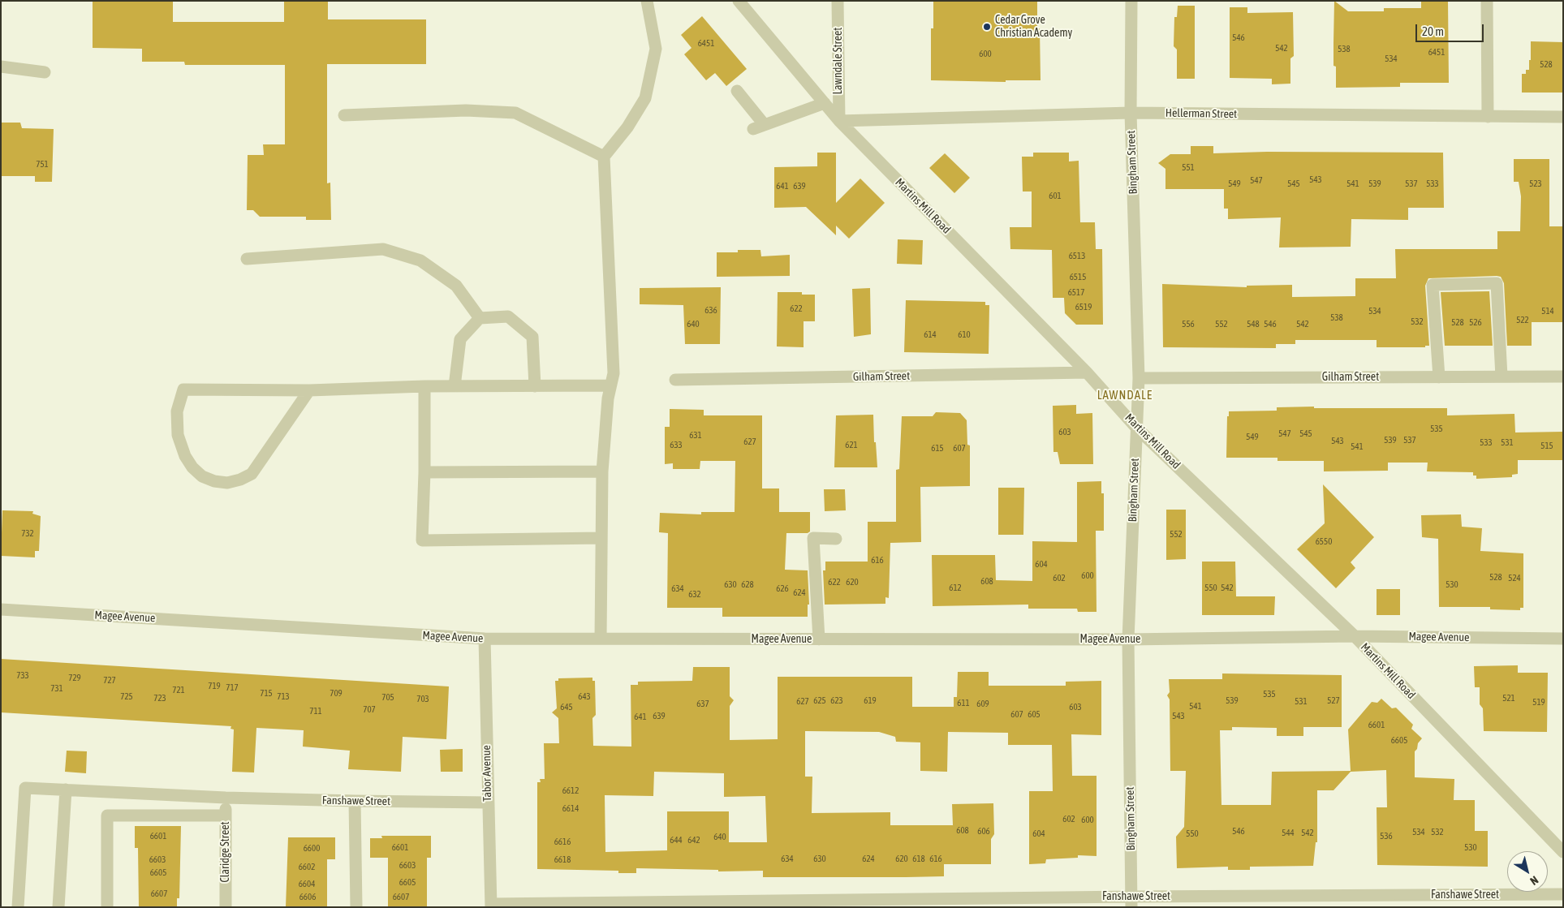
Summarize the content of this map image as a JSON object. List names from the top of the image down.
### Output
{
  "streets": {
    "street": [
      "Lawndale Street",
      "Hellerman Street",
      "Bingham Street",
      "Martins Mill Road",
      "Gilham Street",
      "Magee Avenue",
      "Tabor Avenue",
      "Fanshawe Street",
      "Claridge Street"
    ]
  },
  "crossings": [
    ["Lawndale Street", "Hellerman Street"],
    ["Lawndale Street", "Martins Mill Road"],
    ["Hellerman Street", "Bingham Street"],
    ["Hellerman Street", "Martins Mill Road"],
    ["Bingham Street", "Martins Mill Road"],
    ["Bingham Street", "Gilham Street"],
    ["Bingham Street", "Magee Avenue"],
    ["Bingham Street", "Fanshawe Street"],
    ["Martins Mill Road", "Gilham Street"],
    ["Martins Mill Road", "Magee Avenue"],
    ["Magee Avenue", "Tabor Avenue"],
    ["Tabor Avenue", "Fanshawe Street"],
    ["Fanshawe Street", "Claridge Street"]
  ],
  "districts": ["LAWNDALE"],
  "places": ["Cedar Grove Christian Academy"],
  "house_numbers": [
    "546",
    "6451",
    "542",
    "538",
    "6451",
    "600",
    "534",
    "528",
    "751",
    "551",
    "543",
    "547",
    "549",
    "545",
    "541",
    "539",
    "537",
    "533",
    "523",
    "641",
    "639",
    "601",
    "6513",
    "6515",
    "6517",
    "6519",
    "622",
    "636",
    "534",
    "514",
    "538",
    "522",
    "532",
    "528",
    "526",
    "640",
    "556",
    "552",
    "548",
    "546",
    "542",
    "614",
    "610",
    "535",
    "603",
    "547",
    "545",
    "631",
    "549",
    "539",
    "537",
    "543",
    "627",
    "533",
    "531",
    "633",
    "621",
    "515",
    "541",
    "615",
    "607",
    "732",
    "552",
    "6550",
    "616",
    "604",
    "600",
    "528",
    "602",
    "524",
    "608",
    "622",
    "620",
    "630",
    "628",
    "530",
    "612",
    "550",
    "542",
    "634",
    "626",
    "624",
    "632",
    "733",
    "729",
    "727",
    "719",
    "717",
    "731",
    "721",
    "715",
    "709",
    "535",
    "725",
    "713",
    "643",
    "705",
    "723",
    "521",
    "703",
    "625",
    "623",
    "619",
    "539",
    "527",
    "627",
    "531",
    "519",
    "611",
    "637",
    "609",
    "541",
    "645",
    "603",
    "707",
    "711",
    "607",
    "605",
    "639",
    "543",
    "641",
    "6601",
    "6605",
    "6612",
    "6614",
    "602",
    "600",
    "608",
    "606",
    "546",
    "534",
    "532",
    "544",
    "542",
    "604",
    "550",
    "6601",
    "536",
    "640",
    "644",
    "642",
    "6616",
    "6601",
    "530",
    "6600",
    "634",
    "630",
    "624",
    "620",
    "618",
    "616",
    "6603",
    "6618",
    "6603",
    "6602",
    "6605",
    "6605",
    "6604",
    "6607",
    "6606",
    "6607"
  ],
  "scale_bar": "20 m",
  "north": "bottom right"
}
